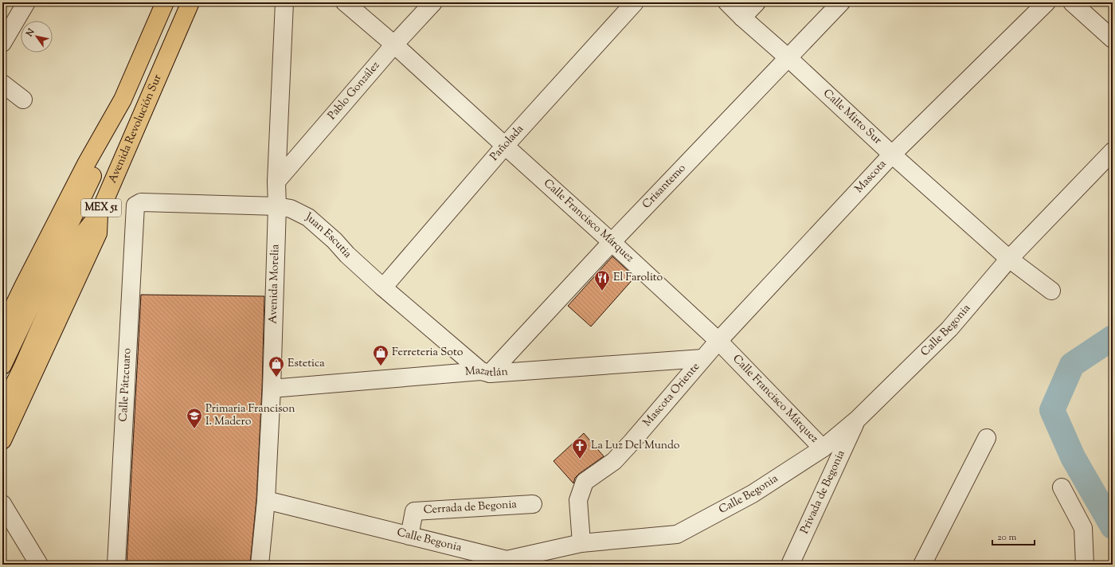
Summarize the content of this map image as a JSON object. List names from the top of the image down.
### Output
{
  "streets": {
    "main road": ["Avenida Revolución Sur", "MEX 51"],
    "street": [
      "Pablo González",
      "Calle Mirto Sur",
      "Pañolada",
      "Mascota",
      "Crisantemo",
      "Calle Francisco Márquez",
      "Juan Escutia",
      "Avenida Morelia",
      "Calle Begonia",
      "Mazatlán",
      "Calle Pátzcuaro",
      "Mascota Oriente",
      "Privada de Begonia",
      "Cerrada de Begonia"
    ]
  },
  "crossings": [
    ["Pablo González", "Calle Francisco Márquez"],
    ["Pablo González", "Avenida Morelia"],
    ["Calle Mirto Sur", "Mascota"],
    ["Calle Mirto Sur", "Crisantemo"],
    ["Calle Mirto Sur", "Calle Begonia"],
    ["Pañolada", "Calle Francisco Márquez"],
    ["Pañolada", "Juan Escutia"],
    ["Mascota", "Calle Francisco Márquez"],
    ["Mascota", "Mazatlán"],
    ["Mascota", "Mascota Oriente"],
    ["Crisantemo", "Calle Francisco Márquez"],
    ["Crisantemo", "Juan Escutia"],
    ["Crisantemo", "Mazatlán"],
    ["Calle Francisco Márquez", "Calle Begonia"],
    ["Juan Escutia", "Avenida Morelia"],
    ["Juan Escutia", "Mazatlán"],
    ["Juan Escutia", "Calle Pátzcuaro"],
    ["Avenida Morelia", "Calle Begonia"],
    ["Avenida Morelia", "Mazatlán"],
    ["Calle Begonia", "Mascota Oriente"],
    ["Calle Begonia", "Privada de Begonia"],
    ["Calle Begonia", "Cerrada de Begonia"],
    ["Mazatlán", "Mascota Oriente"]
  ],
  "places": {
    "restaurant": ["El Farolito"],
    "shop": ["Ferreteria Soto", "Estetica"],
    "school or university": ["Primaria Francison I. Madero"],
    "church": ["La Luz Del Mundo"]
  },
  "scale_bar": "20 m",
  "north": "top left"
}
